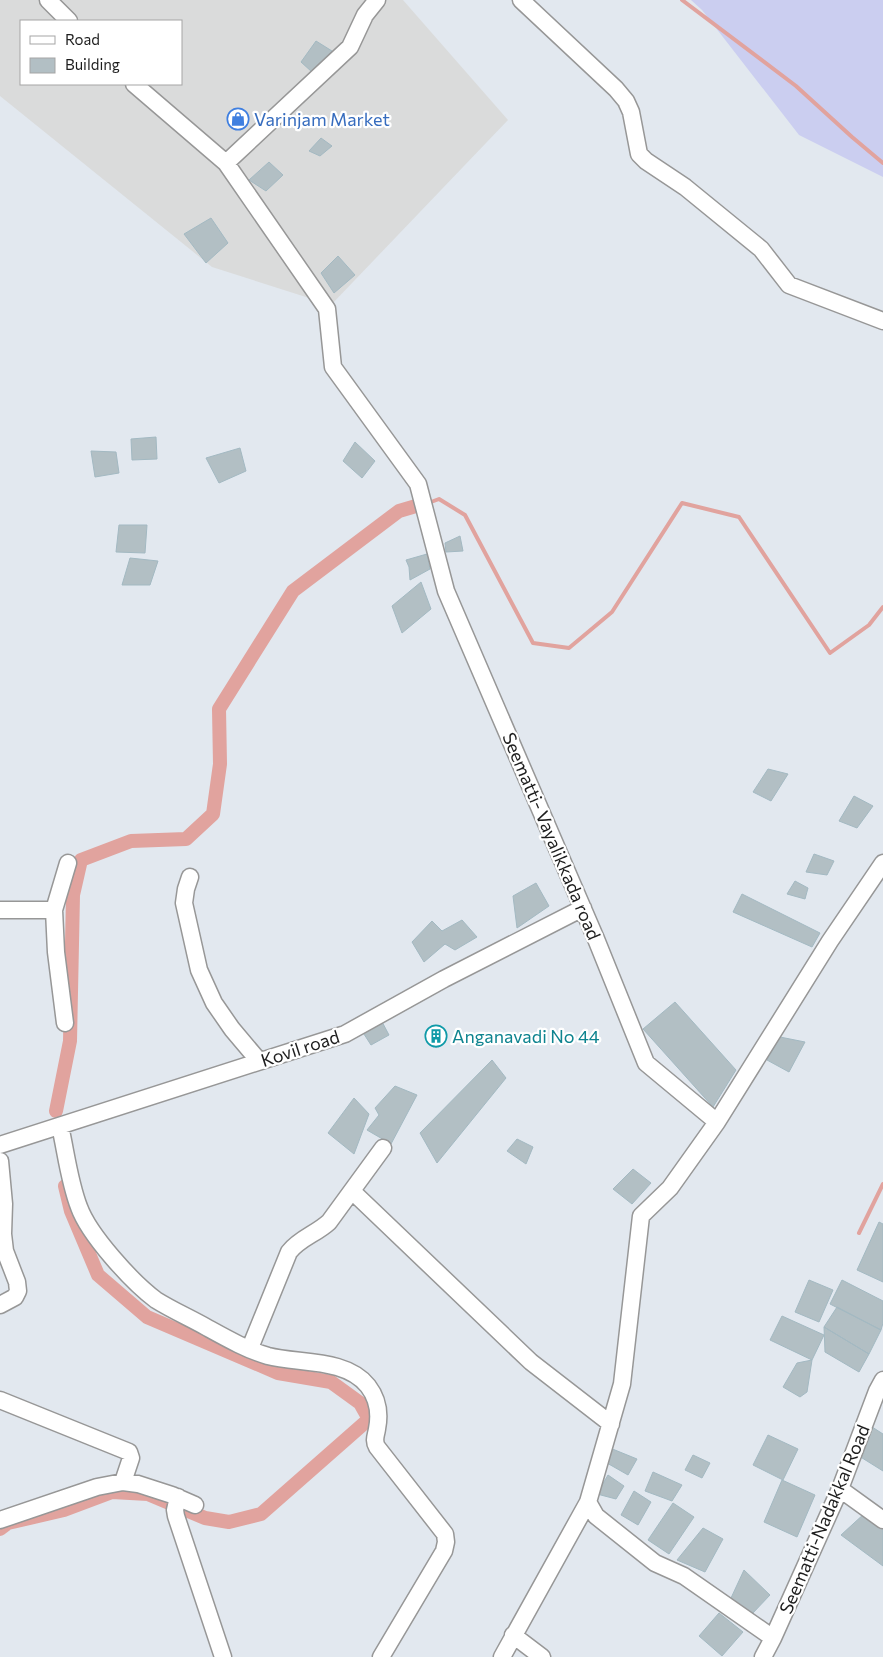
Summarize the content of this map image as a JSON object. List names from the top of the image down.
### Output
{
  "streets": {
    "street": ["Seematti- Vayalikkada road", "Kovil road", "Seematti-Nadakkal Road"]
  },
  "crossings": [
    ["Seematti- Vayalikkada road", "Kovil road"]
  ],
  "places": {
    "shop": ["Varinjam Market"],
    "building": ["Anganavadi No 44"]
  },
  "legend": ["Road", "Building"]
}
